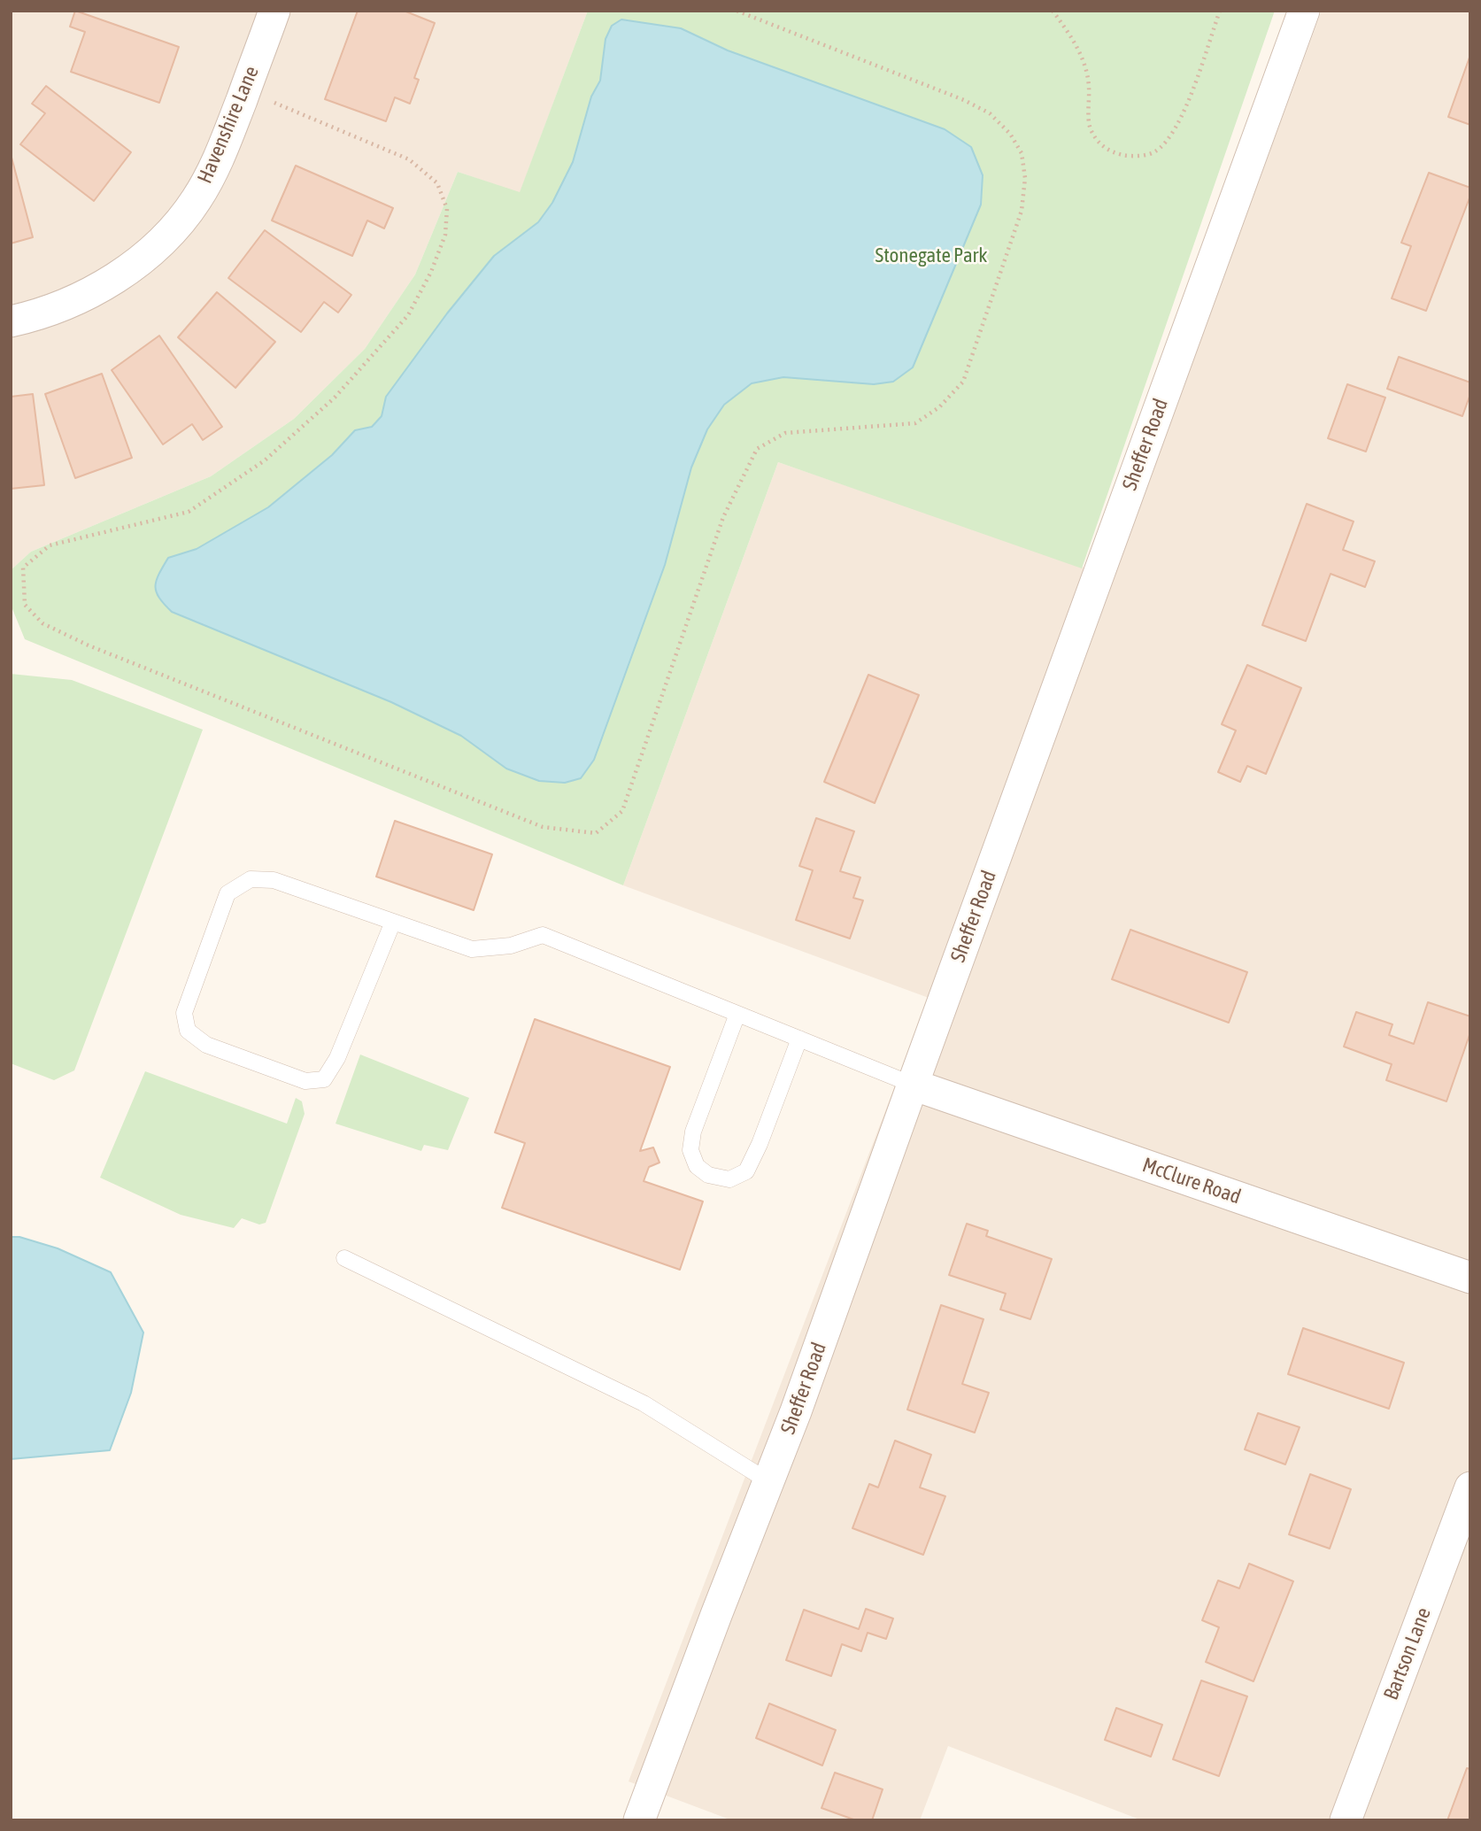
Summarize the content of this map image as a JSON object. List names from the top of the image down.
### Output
{
  "streets": {
    "street": [
      "Havenshire Lane",
      "Sheffer Road",
      "McClure Road",
      "Bartson Lane"
    ]
  },
  "crossings": [
    ["Sheffer Road", "McClure Road"]
  ],
  "parks": ["Stonegate Park"]
}
